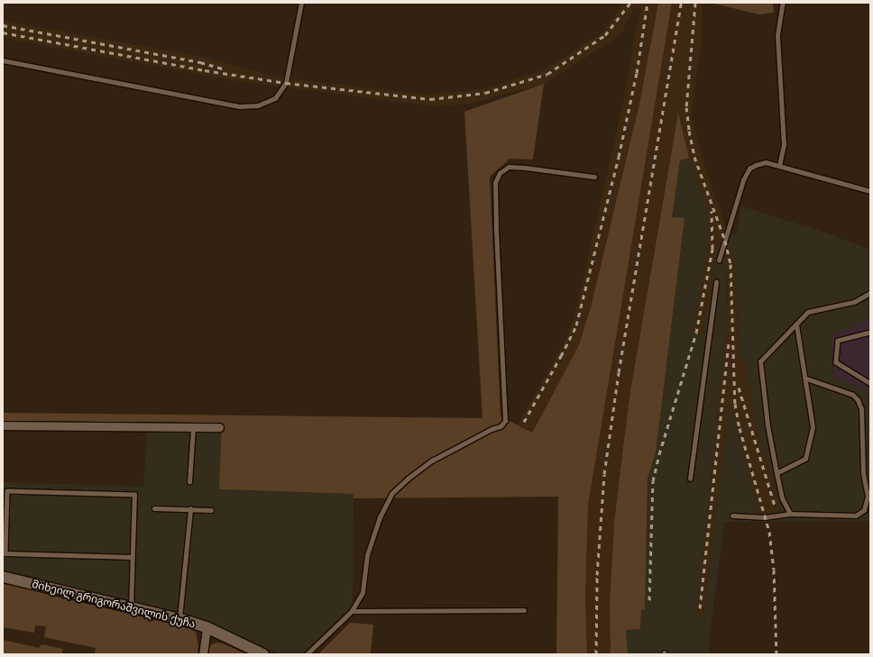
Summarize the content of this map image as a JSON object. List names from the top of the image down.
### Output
{
  "streets": {
    "street": ["მიხეილ გრიგორაშვილის ქუჩა"]
  }
}
